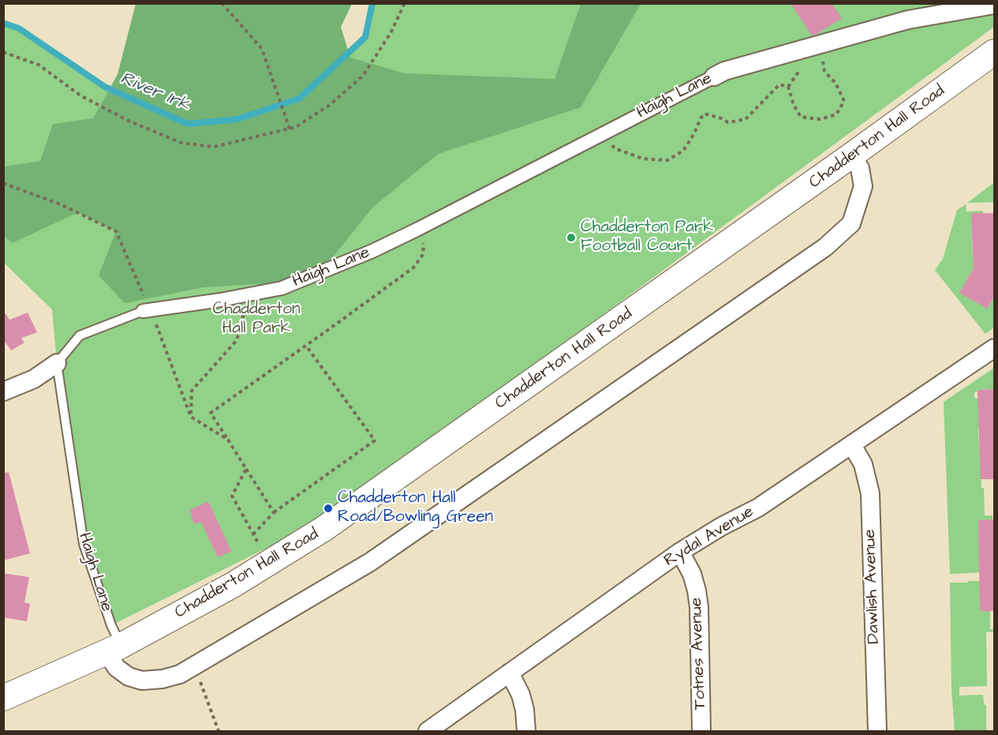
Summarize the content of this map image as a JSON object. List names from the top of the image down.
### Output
{
  "streets": {
    "main road": ["Chadderton Hall Road"],
    "street": [
      "Haigh Lane",
      "Rydal Avenue",
      "Dawlish Avenue",
      "Totnes Avenue"
    ]
  },
  "crossings": [
    ["Haigh Lane", "Chadderton Hall Road"],
    ["Rydal Avenue", "Dawlish Avenue"],
    ["Rydal Avenue", "Totnes Avenue"]
  ],
  "water": ["River Irk"],
  "parks": ["Chadderton Hall Park"],
  "places": ["Chadderton Park Football Court", "Chadderton Hall Road/Bowling Green"]
}
